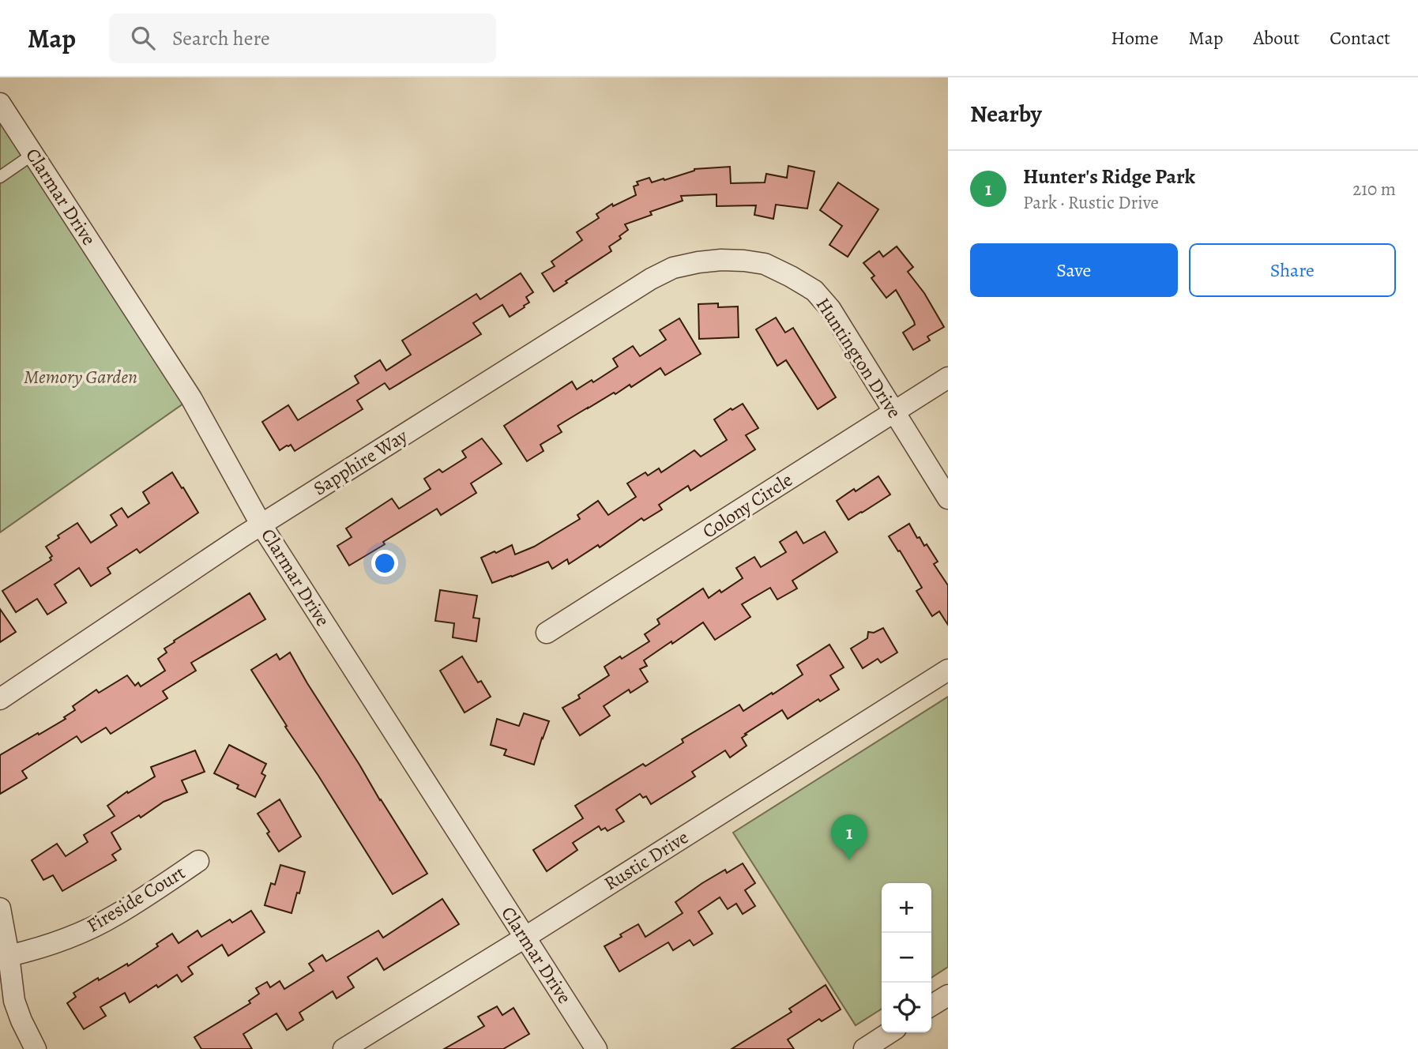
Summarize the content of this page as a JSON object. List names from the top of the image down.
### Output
{
  "streets": {
    "street": [
      "Clarmar Drive",
      "Huntington Drive",
      "Sapphire Way",
      "Colony Circle",
      "Rustic Drive",
      "Fireside Court"
    ]
  },
  "crossings": [
    ["Clarmar Drive", "Sapphire Way"],
    ["Clarmar Drive", "Rustic Drive"],
    ["Huntington Drive", "Sapphire Way"],
    ["Huntington Drive", "Colony Circle"]
  ],
  "parks": ["Memory Garden"],
  "page": {
    "header": "Map",
    "search": "Search here",
    "nav": [
      "Home",
      "Map",
      "About",
      "Contact"
    ],
    "heading": "Nearby",
    "list": [
      {
        "mark": "1",
        "name": "Hunter's Ridge Park",
        "note": "Park · Rustic Drive",
        "value": "210 m"
      }
    ],
    "buttons": ["Save", "Share"],
    "pins": "1",
    "map_buttons": ["+", "−"]
  }
}
